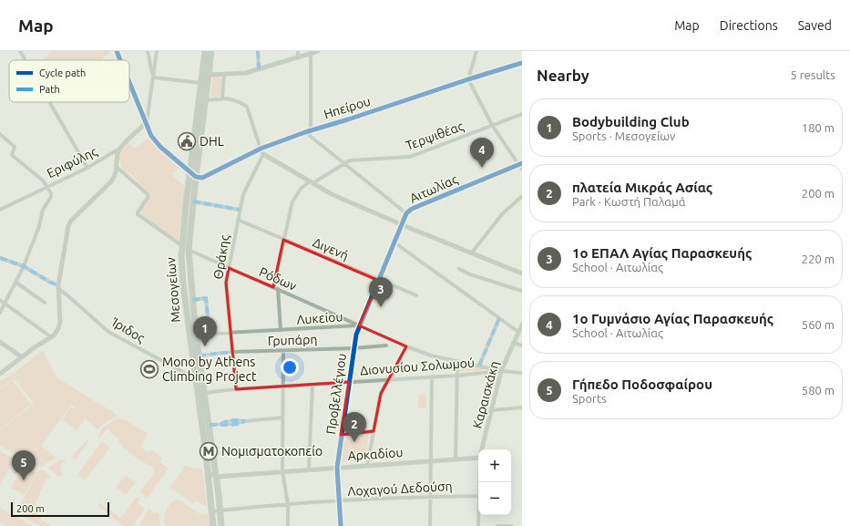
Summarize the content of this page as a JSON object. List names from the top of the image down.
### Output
{
  "streets": {
    "main road": ["Μεσογείων"],
    "street": [
      "Ηπείρου",
      "Τερψιθέας",
      "Εριφύλης",
      "Αιτωλίας",
      "Διγενή",
      "Θράκης",
      "Ρόδων",
      "Λυκείου",
      "Ίριδος",
      "Γρυπάρη",
      "Διονυσίου Σολωμού",
      "Προβελλέγιου",
      "Καραισκάκη",
      "Αρκαδίου",
      "Λοχαγού Δεδούση"
    ]
  },
  "crossings": [
    ["Ηπείρου", "Μεσογείων"],
    ["Τερψιθέας", "Διγενή"],
    ["Τερψιθέας", "Ρόδων"],
    ["Αιτωλίας", "Διγενή"],
    ["Αιτωλίας", "Ρόδων"],
    ["Αιτωλίας", "Λυκείου"],
    ["Αιτωλίας", "Προβελλέγιου"],
    ["Διγενή", "Θράκης"],
    ["Θράκης", "Ρόδων"],
    ["Θράκης", "Λυκείου"],
    ["Θράκης", "Γρυπάρη"],
    ["Θράκης", "Διονυσίου Σολωμού"],
    ["Ρόδων", "Μεσογείων"],
    ["Ρόδων", "Λυκείου"],
    ["Ρόδων", "Προβελλέγιου"],
    ["Μεσογείων", "Λυκείου"],
    ["Μεσογείων", "Ίριδος"],
    ["Μεσογείων", "Γρυπάρη"],
    ["Μεσογείων", "Διονυσίου Σολωμού"],
    ["Μεσογείων", "Αρκαδίου"],
    ["Μεσογείων", "Λοχαγού Δεδούση"],
    ["Λυκείου", "Διονυσίου Σολωμού"],
    ["Λυκείου", "Προβελλέγιου"],
    ["Λυκείου", "Καραισκάκη"],
    ["Γρυπάρη", "Προβελλέγιου"],
    ["Διονυσίου Σολωμού", "Προβελλέγιου"],
    ["Διονυσίου Σολωμού", "Καραισκάκη"],
    ["Προβελλέγιου", "Αρκαδίου"],
    ["Προβελλέγιου", "Λοχαγού Δεδούση"]
  ],
  "places": {
    "public building": ["DHL"],
    "sports": ["Mono by Athens Climbing Project"],
    "metro station": ["Νομισματοκοπείο"]
  },
  "legend": ["Cycle path", "Path"],
  "scale_bar": "200 m",
  "page": {
    "header": "Map",
    "nav": ["Map", "Directions", "Saved"],
    "heading": ["Nearby", "5 results"],
    "list": [
      {
        "mark": "1",
        "name": "Bodybuilding Club",
        "note": "Sports · Μεσογείων",
        "value": "180 m"
      },
      {
        "mark": "2",
        "name": "πλατεία Μικράς Ασίας",
        "note": "Park · Κωστή Παλαμά",
        "value": "200 m"
      },
      {
        "mark": "3",
        "name": "1ο ΕΠΑΛ Αγίας Παρασκευής",
        "note": "School · Αιτωλίας",
        "value": "220 m"
      },
      {
        "mark": "4",
        "name": "1ο Γυμνάσιο Αγίας Παρασκευής",
        "note": "School · Αιτωλίας",
        "value": "560 m"
      },
      {
        "mark": "5",
        "name": "Γήπεδο Ποδοσφαίρου",
        "note": "Sports",
        "value": "580 m"
      }
    ],
    "pins": [
      "4",
      "3",
      "1",
      "2",
      "5"
    ],
    "map_buttons": ["+", "−"],
    "scale": "200 m"
  }
}
